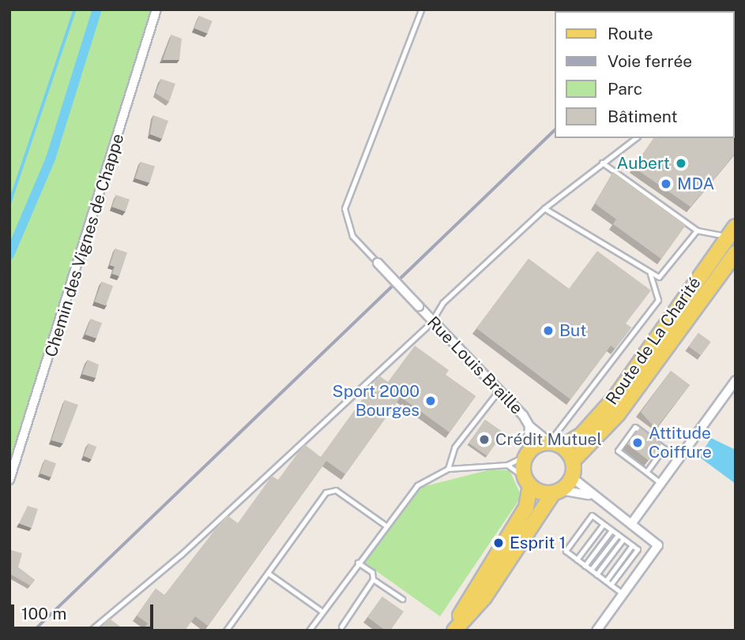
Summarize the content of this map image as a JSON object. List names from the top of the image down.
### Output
{
  "streets": {
    "main road": ["Route de La Charité"],
    "street": ["Chemin des Vignes de Chappe", "Rue Louis Braille"]
  },
  "crossings": [
    ["Route de La Charité", "Rue Louis Braille"]
  ],
  "places": [
    "Aubert",
    "MDA",
    "But",
    "Sport 2000 Bourges",
    "Crédit Mutuel",
    "Attitude Coiffure",
    "Esprit 1"
  ],
  "legend": [
    "Route",
    "Voie ferrée",
    "Parc",
    "Bâtiment"
  ],
  "scale_bar": "100 m"
}
